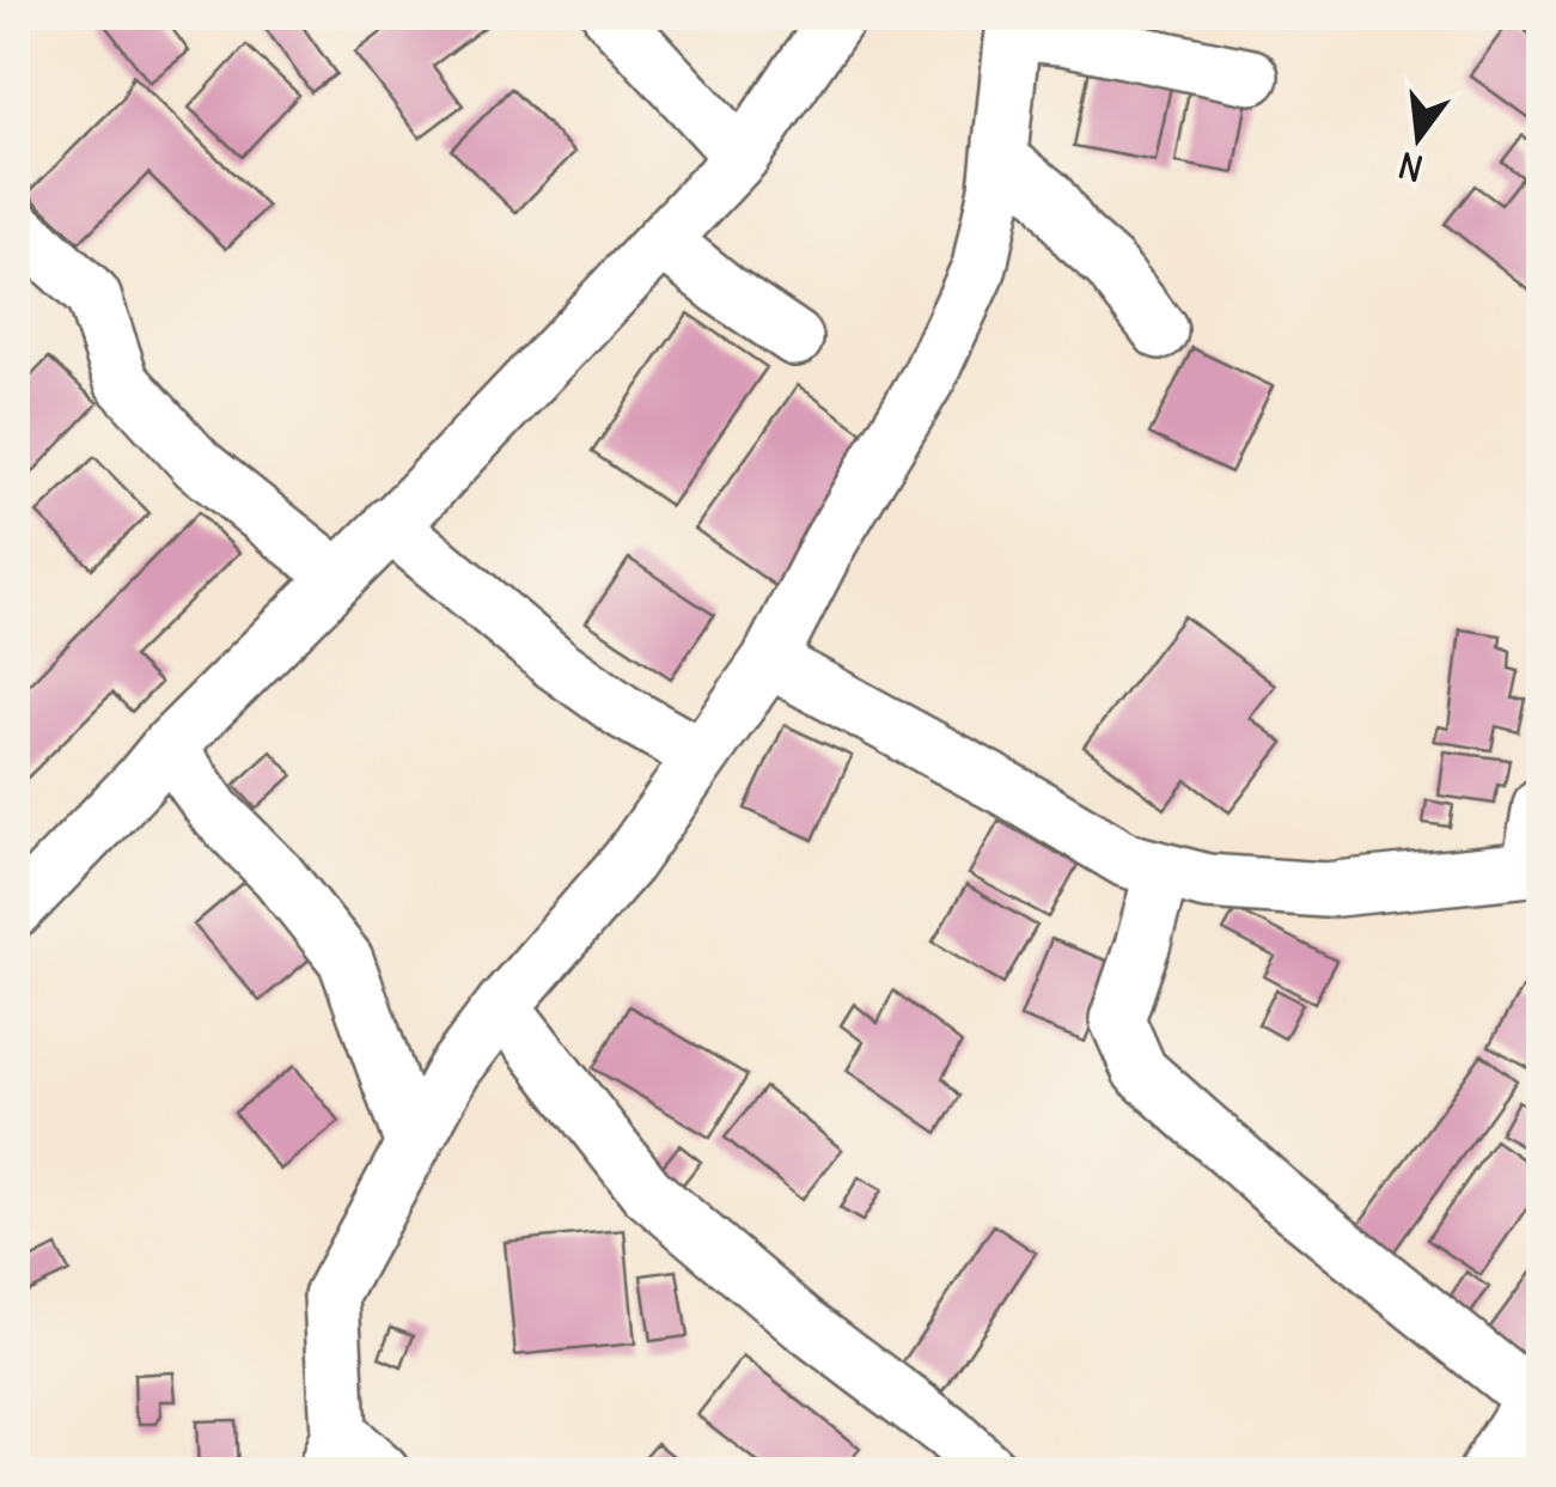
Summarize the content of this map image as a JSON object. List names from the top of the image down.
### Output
{
  "north": "bottom"
}
